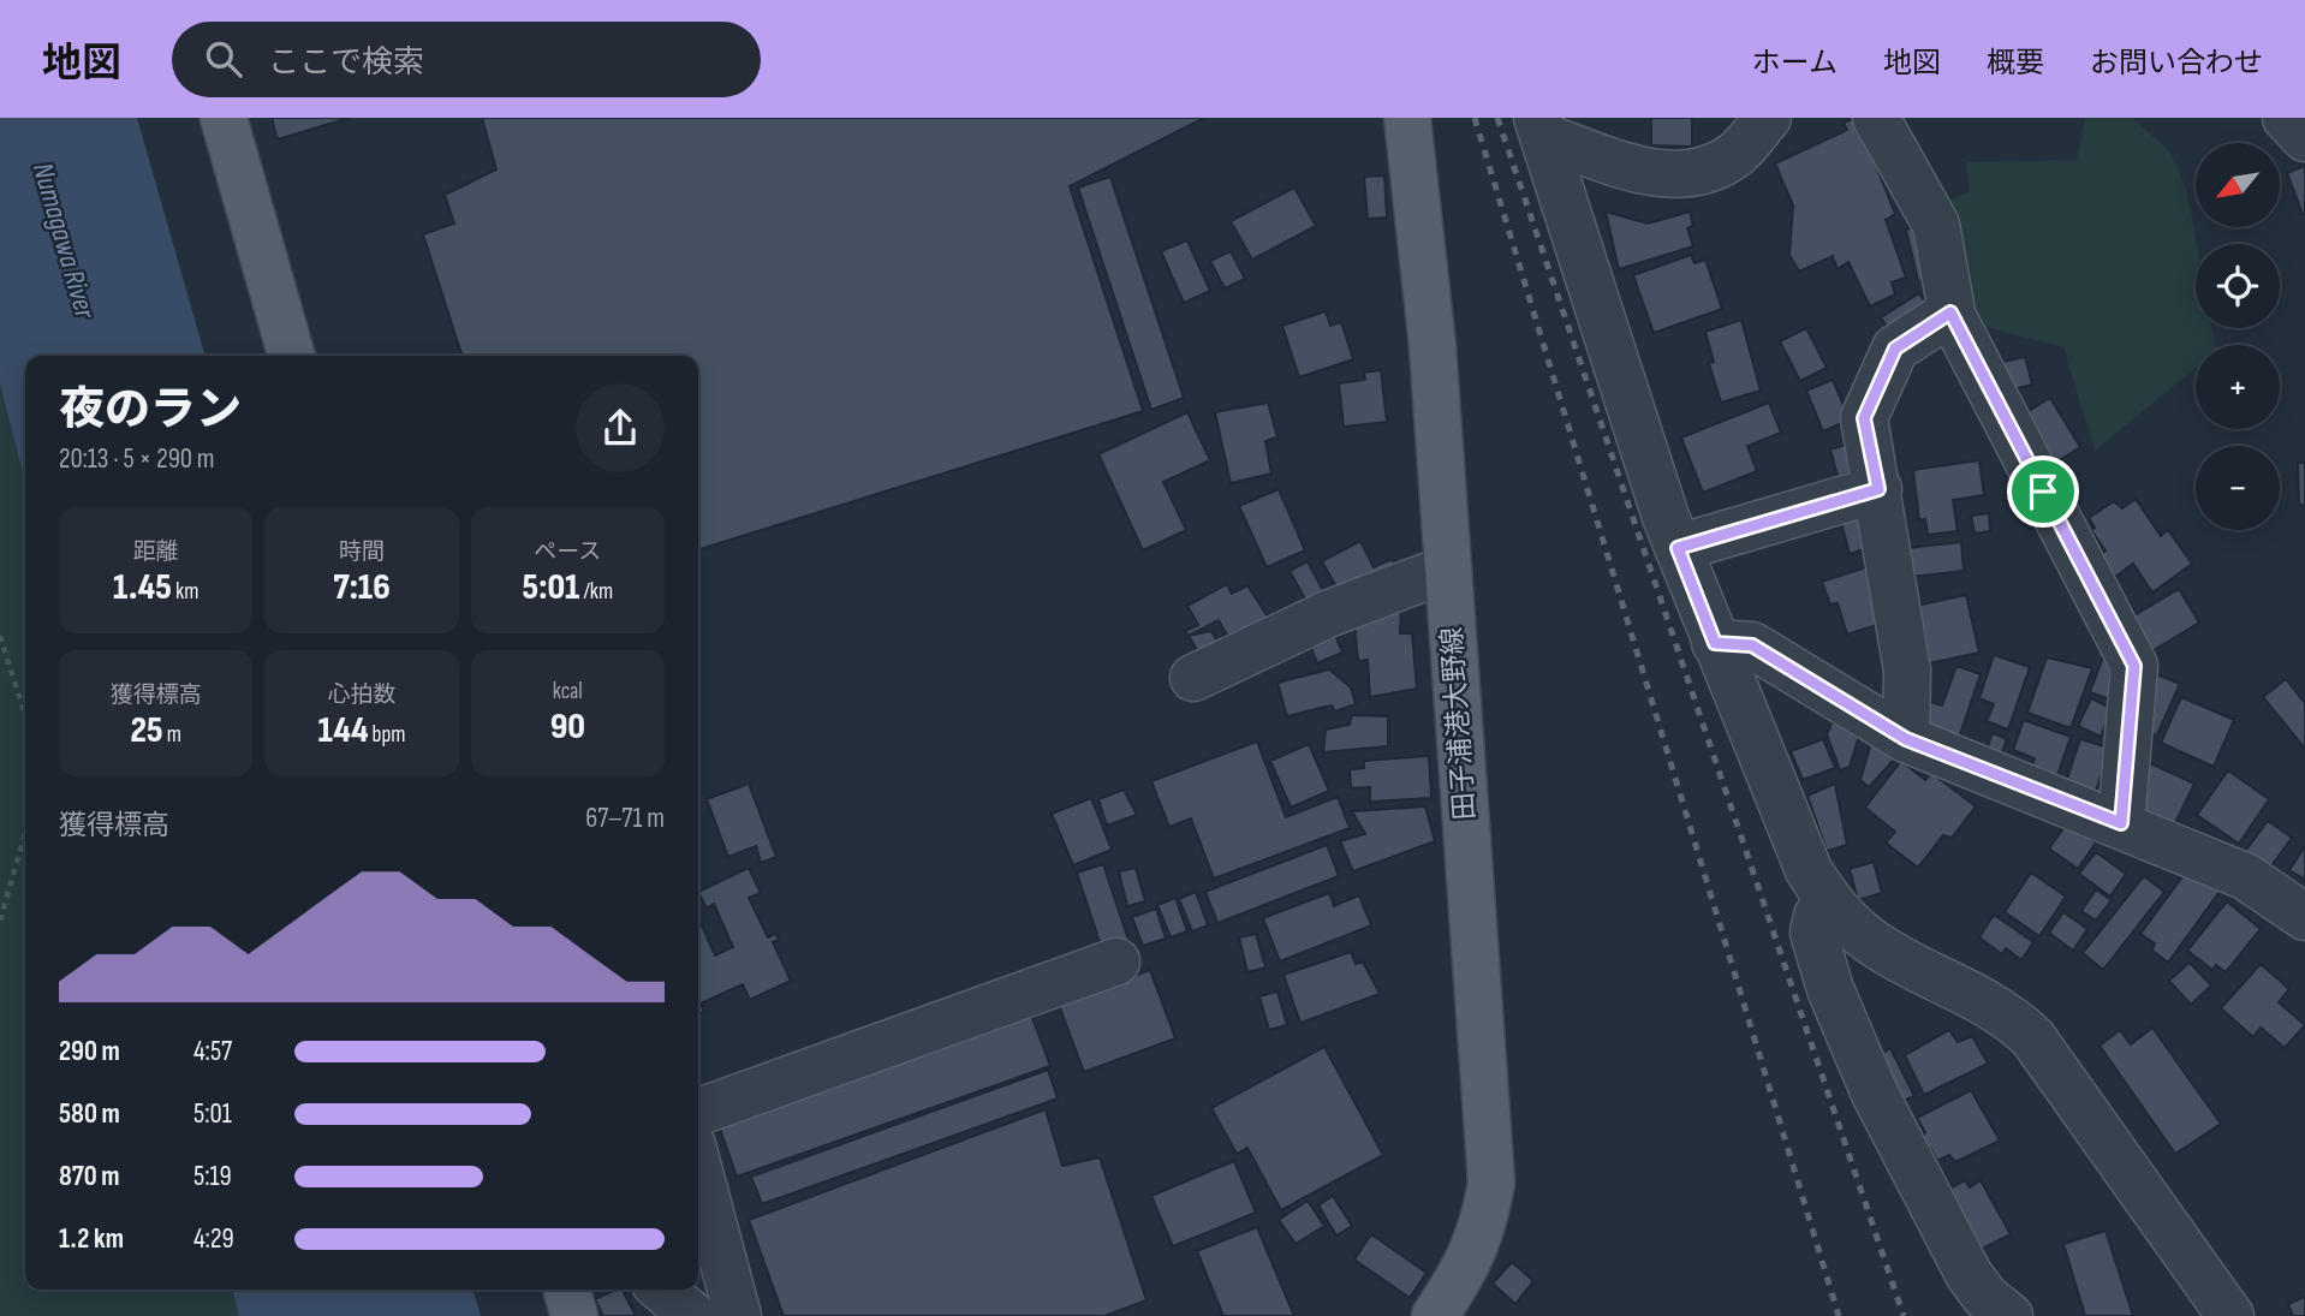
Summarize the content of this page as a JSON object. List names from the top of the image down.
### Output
{
  "streets": {
    "main road": ["田子浦港大野線"]
  },
  "water": ["Numagawa River"],
  "north": "bottom left",
  "page": {
    "header": "地図",
    "search": "ここで検索",
    "nav": [
      "ホーム",
      "地図",
      "概要",
      "お問い合わせ"
    ],
    "map_buttons": ["+", "−"],
    "heading": ["夜のラン", "20:13 · 5 × 290 m"],
    "stats": [
      ["距離", "1.45 km"],
      ["時間", "7:16"],
      ["ペース", "5:01 /km"],
      ["獲得標高", "25 m"],
      ["心拍数", "144 bpm"],
      ["kcal", "90"]
    ],
    "chart": ["獲得標高", "67–71 m"],
    "list": [
      {
        "name": "290 m",
        "note": "4:57"
      },
      {
        "name": "580 m",
        "note": "5:01"
      },
      {
        "name": "870 m",
        "note": "5:19"
      },
      {
        "name": "1.2 km",
        "note": "4:29"
      }
    ]
  }
}
